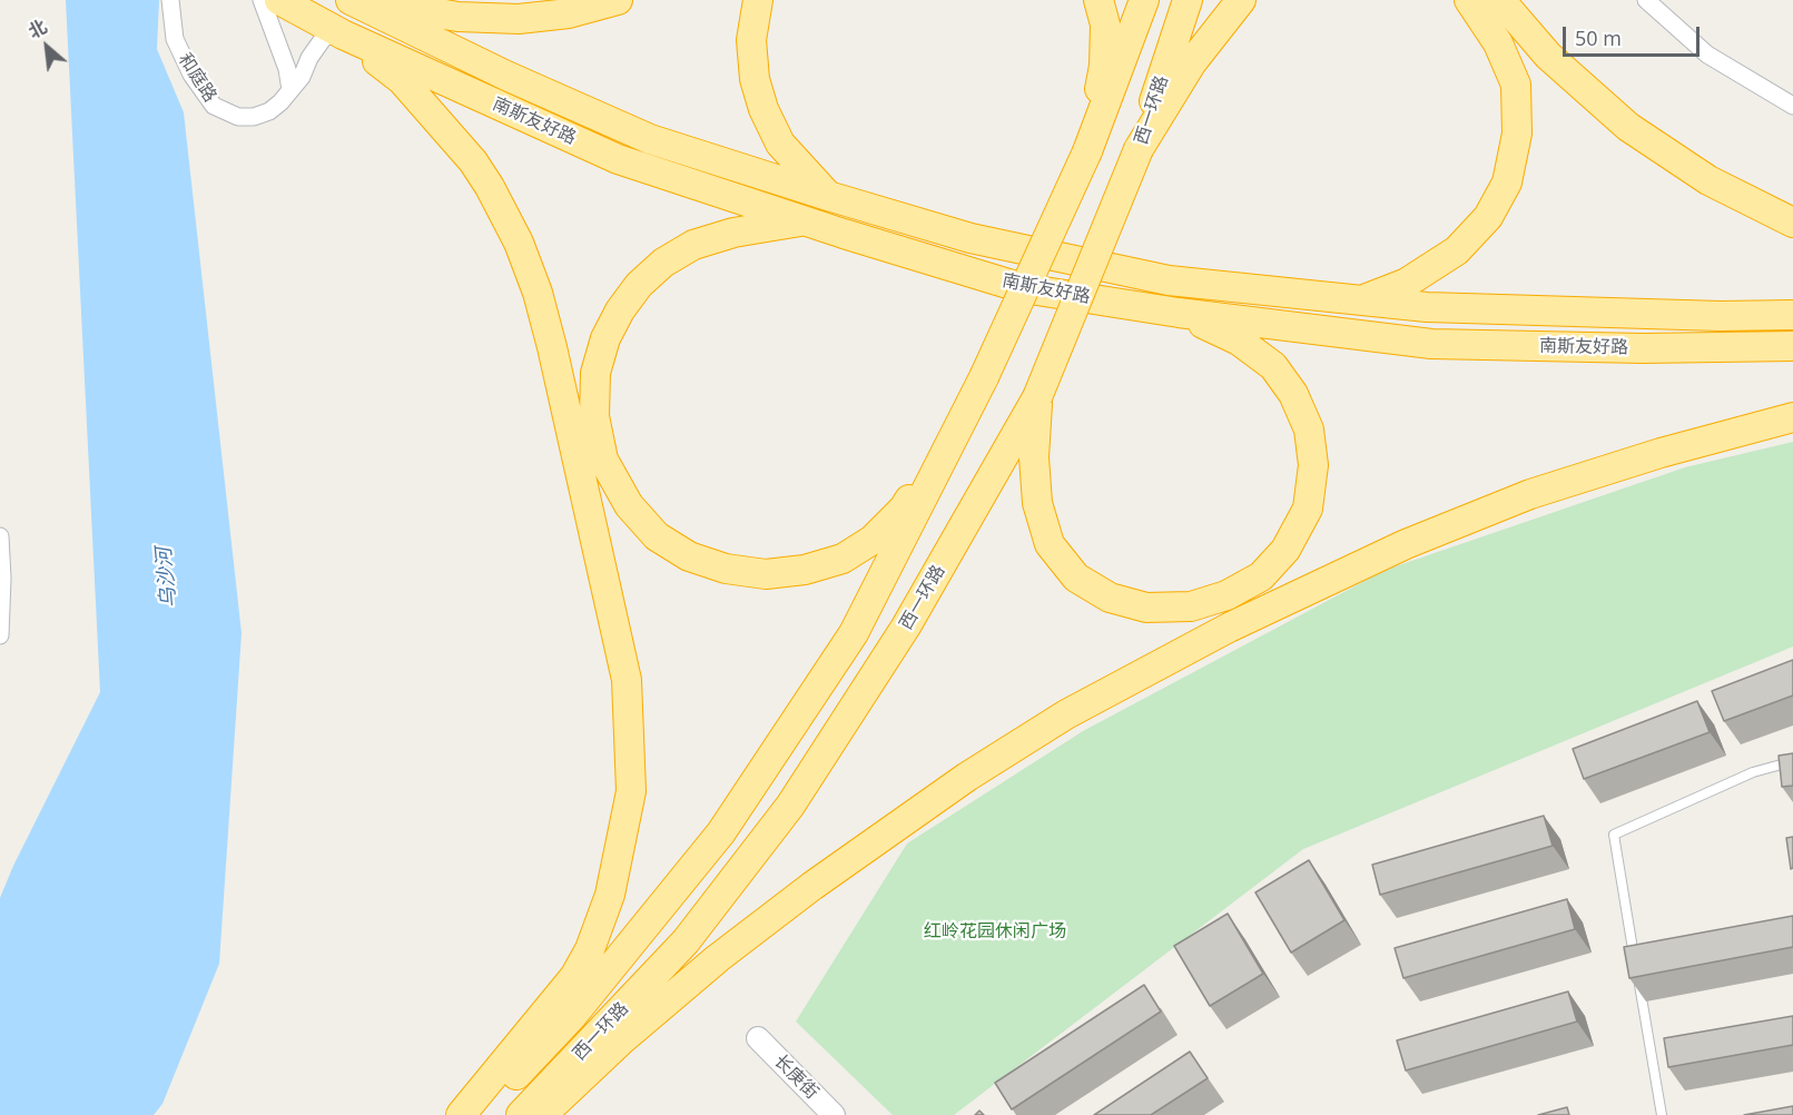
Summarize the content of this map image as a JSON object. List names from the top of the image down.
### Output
{
  "streets": {
    "highway": ["西一环路", "南斯友好路"],
    "street": ["和庭路", "长庚街"]
  },
  "crossings": [
    ["和庭路", "南斯友好路"]
  ],
  "water": ["乌沙河"],
  "parks": ["红岭花园休闲广场"],
  "scale_bar": "50 m",
  "north": "top left"
}
